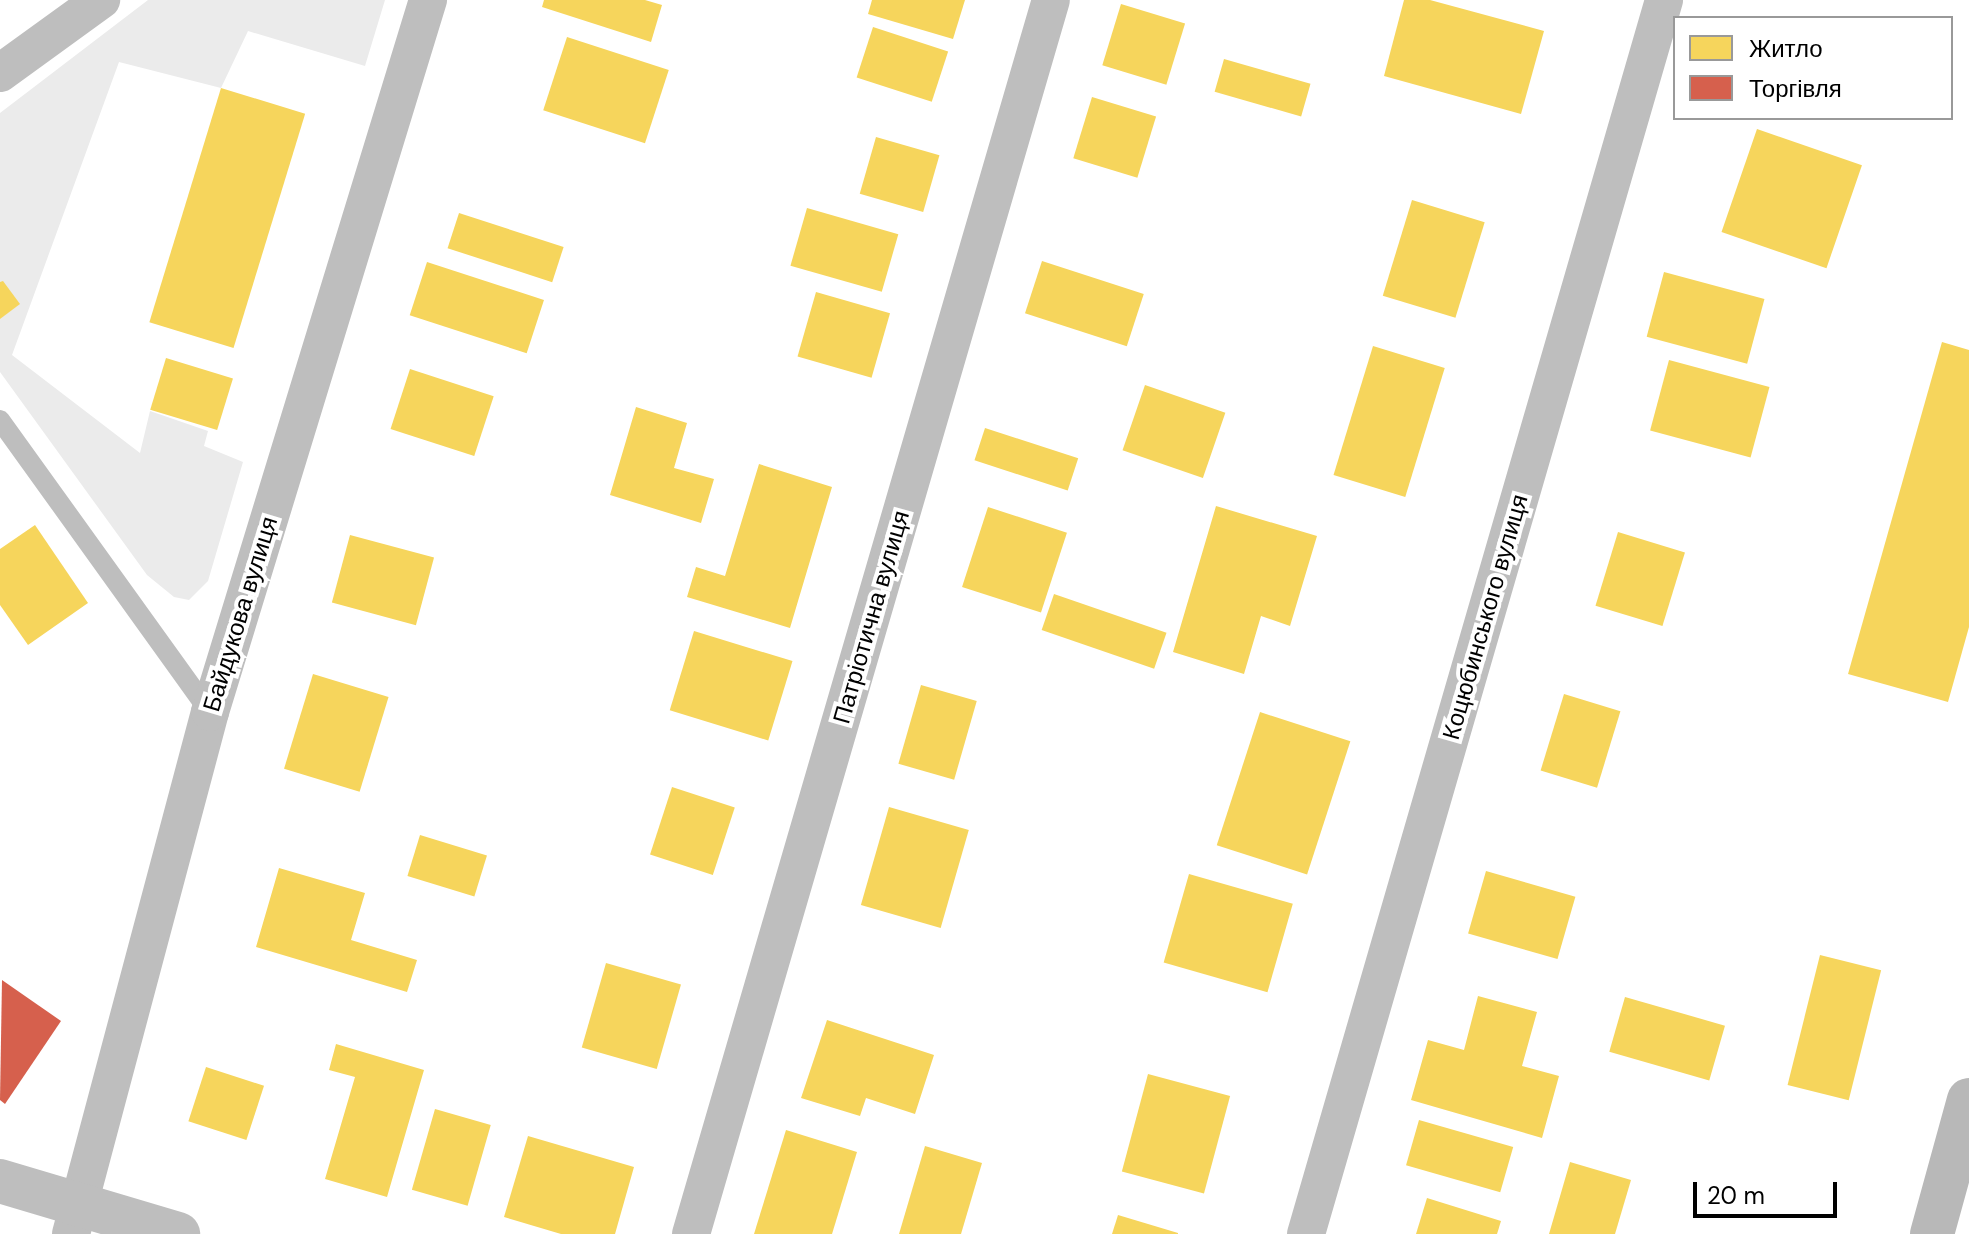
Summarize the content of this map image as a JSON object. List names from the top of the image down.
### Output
{
  "streets": {
    "street": ["Байдукова вулиця", "Патріотична вулиця", "Коцюбинського вулиця"]
  },
  "legend": ["Житло", "Торгівля"],
  "scale_bar": "20 m"
}
